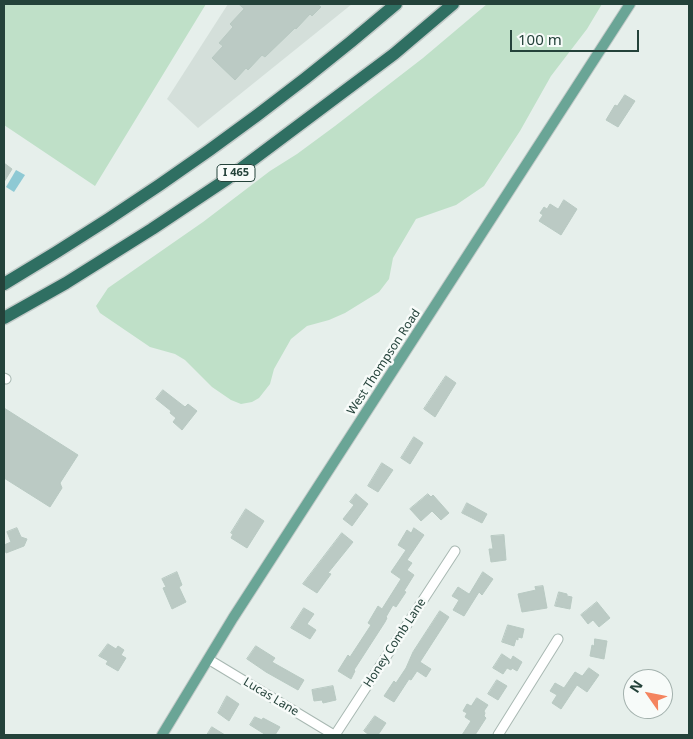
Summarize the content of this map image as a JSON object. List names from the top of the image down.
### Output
{
  "streets": {
    "highway": ["I 465"],
    "main road": ["West Thompson Road"],
    "street": ["Honey Comb Lane", "Lucas Lane"]
  },
  "crossings": [
    ["West Thompson Road", "Lucas Lane"],
    ["Honey Comb Lane", "Lucas Lane"]
  ],
  "scale_bar": "100 m",
  "north": "top left"
}
